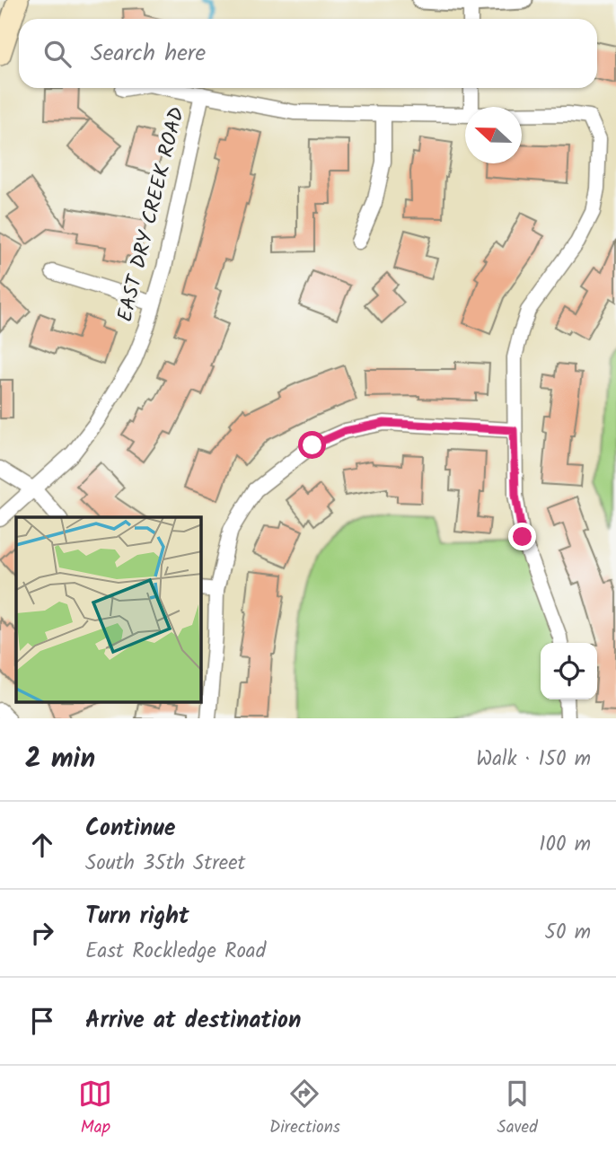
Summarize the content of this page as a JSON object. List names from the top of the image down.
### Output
{
  "streets": {
    "street": ["EAST DRY CREEK ROAD"]
  },
  "north": "left",
  "page": {
    "search": "Search here",
    "heading": ["2 min", "Walk · 150 m"],
    "list": [
      ["Continue", "South 35th Street", "100 m"],
      ["Turn right", "East Rockledge Road", "50 m"],
      "Arrive at destination"
    ],
    "nav": ["Map", "Directions", "Saved"]
  }
}
